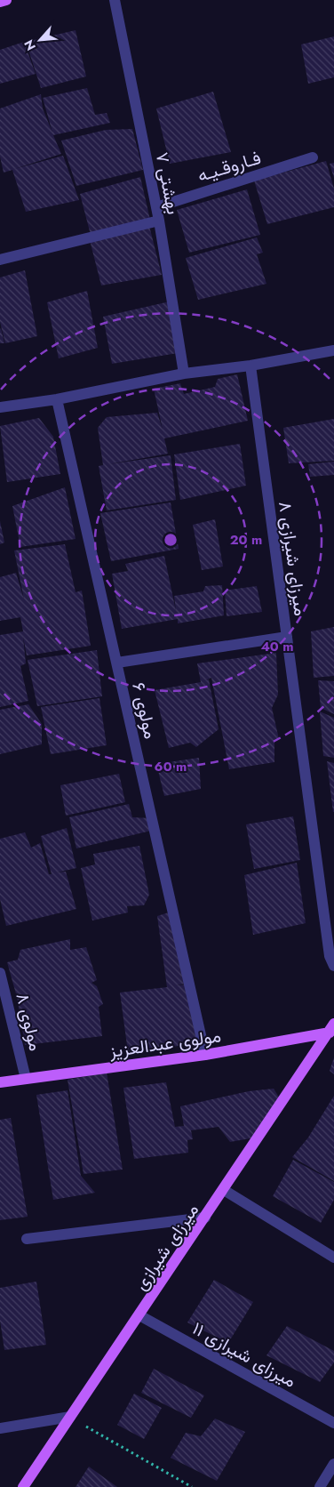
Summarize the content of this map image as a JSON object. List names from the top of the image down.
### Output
{
  "streets": {
    "main road": ["مولوی عبدالعزیز", "میرزای شیرازی"],
    "street": [
      "فـاروقـیـه",
      "بهشتی ۷",
      "میرزای شیرازی ۸",
      "مولوی ۶",
      "مولوی ۸",
      "میرزای شیرازی ۱۱"
    ]
  },
  "crossings": [
    ["فـاروقـیـه", "بهشتی ۷"],
    ["مولوی ۶", "مولوی عبدالعزیز"],
    ["مولوی ۸", "مولوی عبدالعزیز"],
    ["مولوی عبدالعزیز", "میرزای شیرازی"],
    ["میرزای شیرازی", "میرزای شیرازی ۱۱"]
  ],
  "north": "bottom left",
  "rings": ["20 m", "40 m", "60 m"]
}
